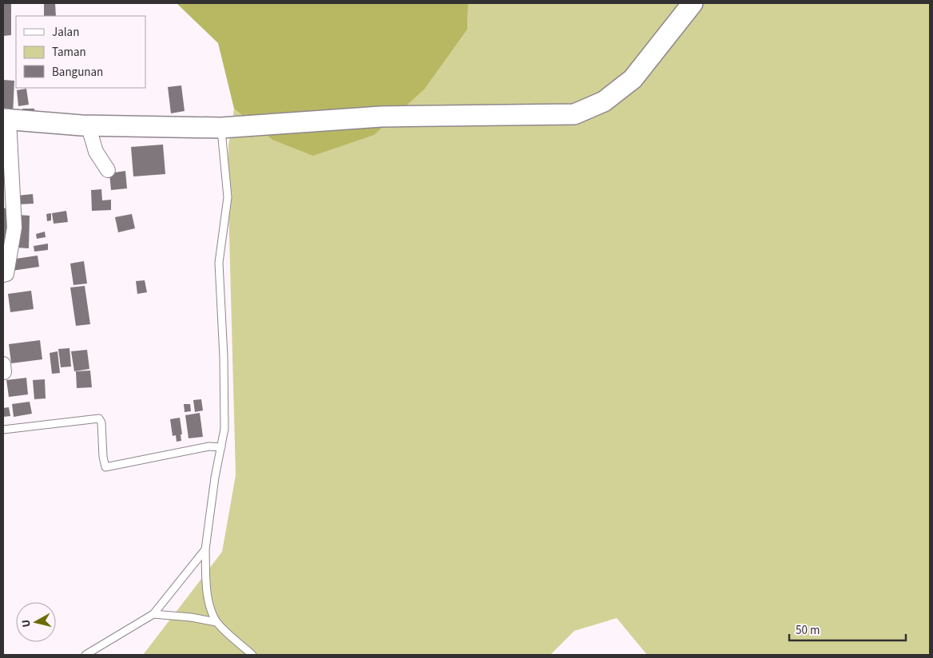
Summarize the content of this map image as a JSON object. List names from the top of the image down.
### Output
{
  "legend": ["Jalan", "Taman", "Bangunan"],
  "scale_bar": "50 m",
  "north": "left"
}
